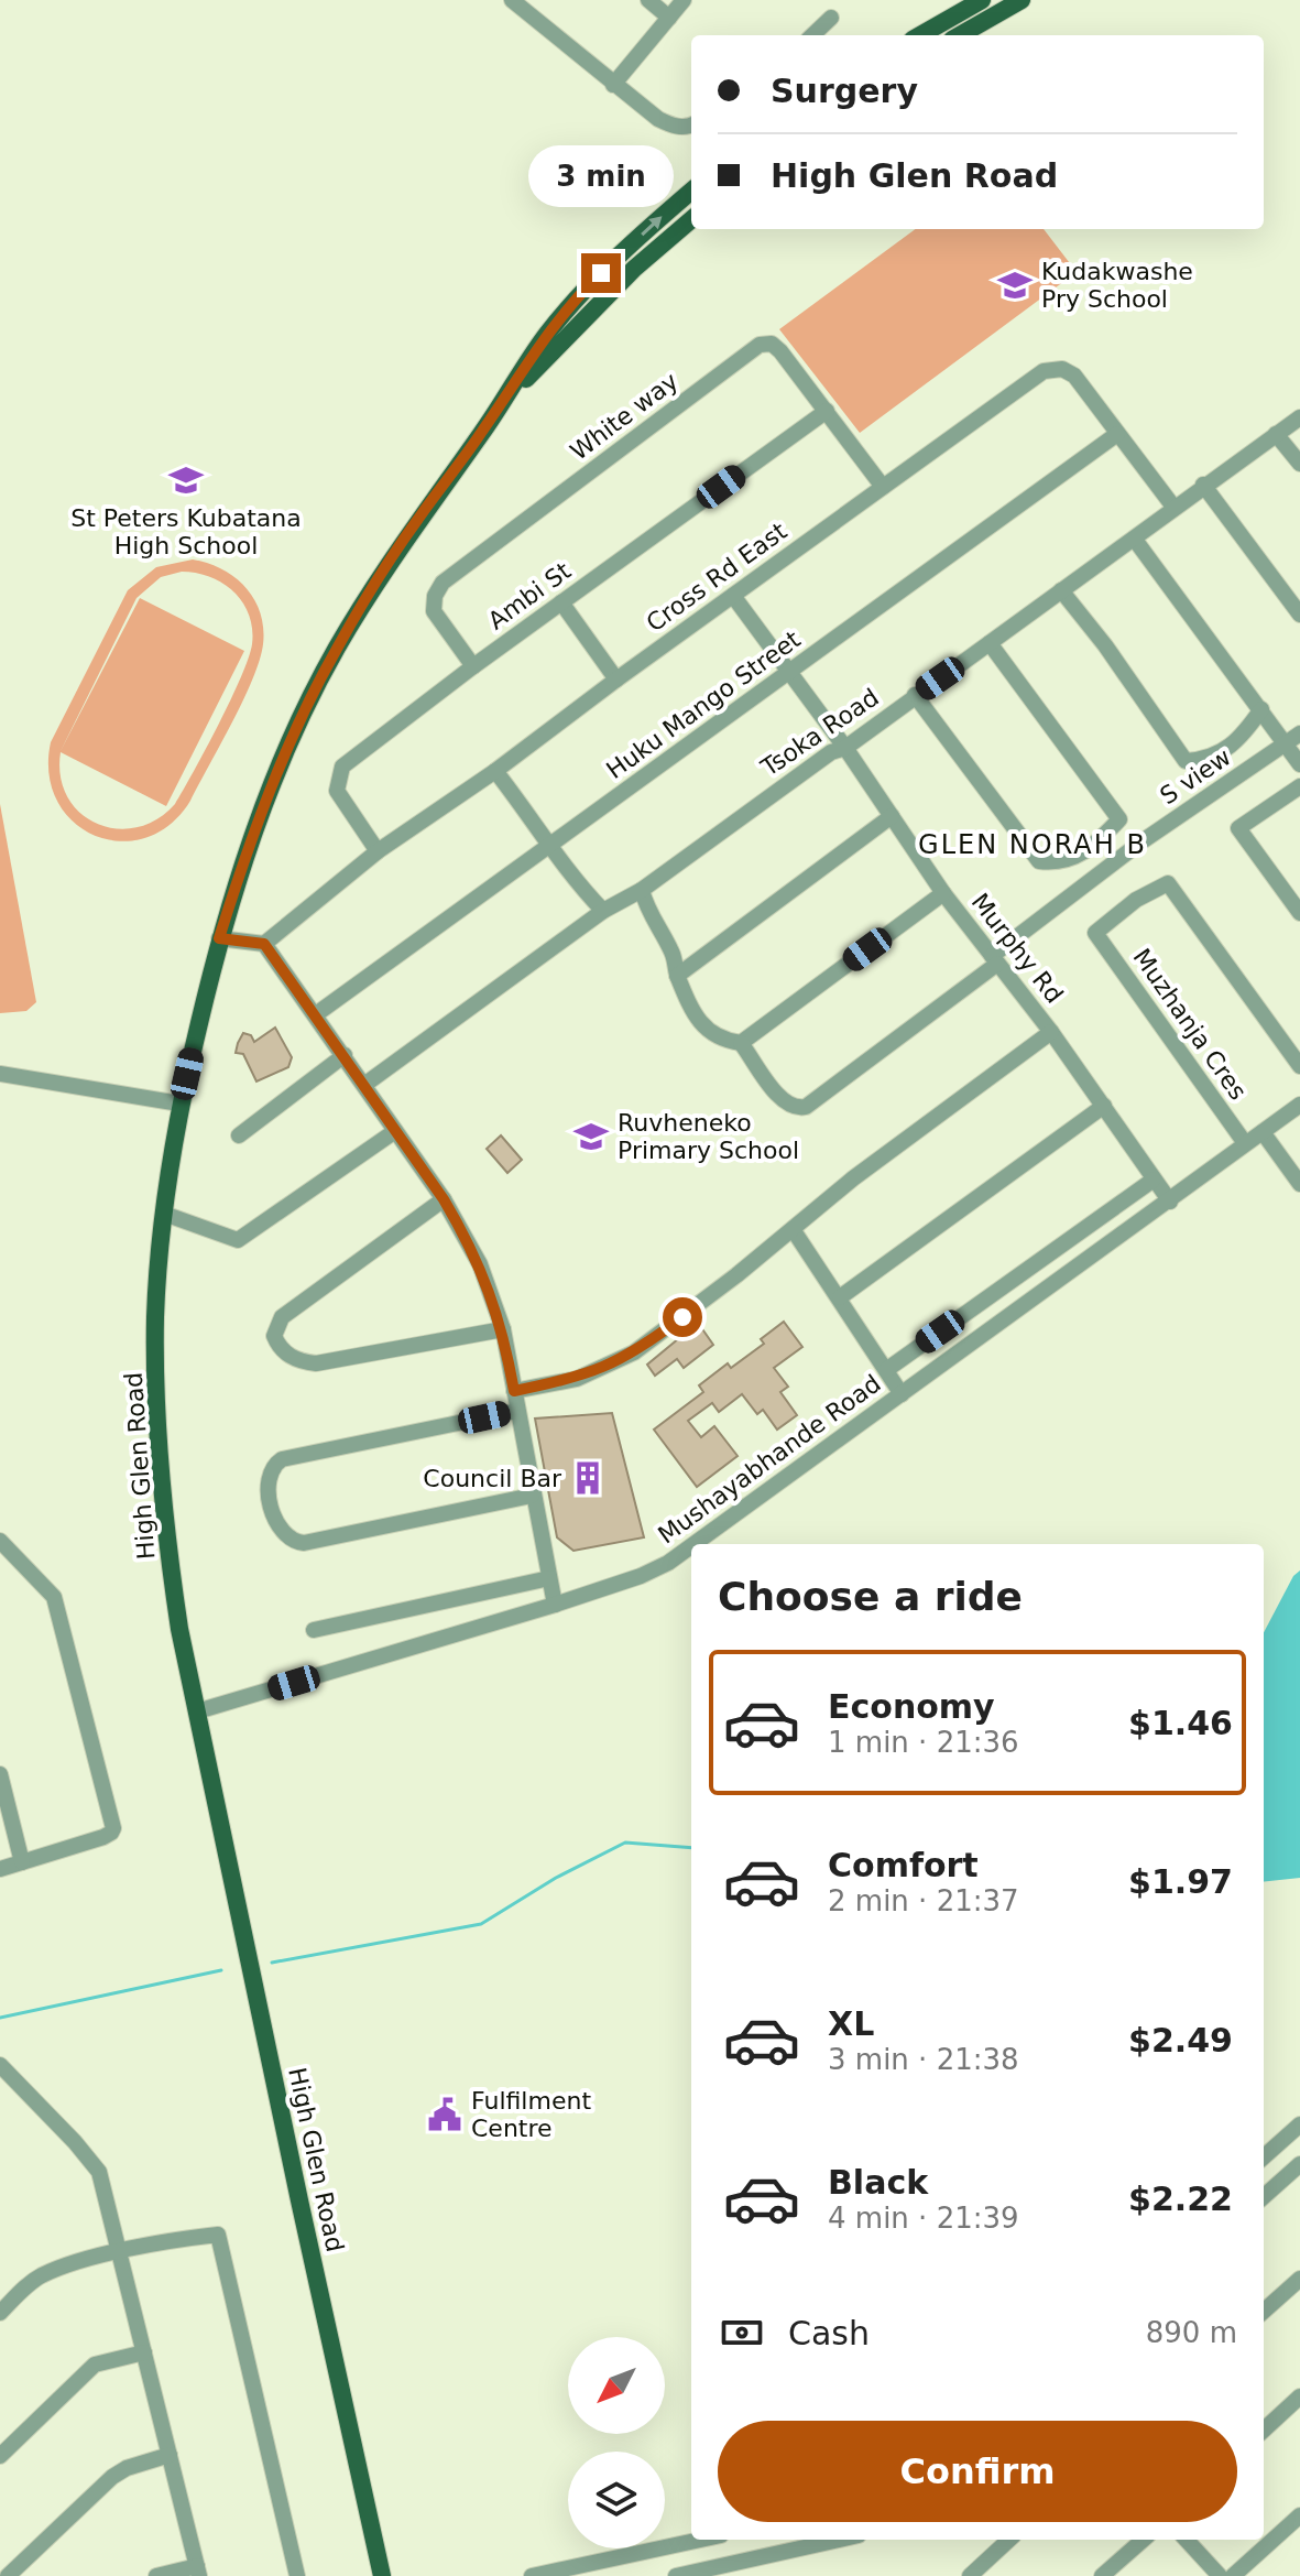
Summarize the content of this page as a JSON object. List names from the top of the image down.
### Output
{
  "streets": {
    "main road": ["High Glen Road"],
    "street": [
      "White way",
      "Cross Rd East",
      "Ambi St",
      "Huku Mango Street",
      "Tsoka Road",
      "S view",
      "Murphy Rd",
      "Muzhanja Cres",
      "Mushayabhande Road"
    ]
  },
  "crossings": [
    ["White way", "Cross Rd East"],
    ["White way", "Ambi St"],
    ["Cross Rd East", "Ambi St"],
    ["Cross Rd East", "Huku Mango Street"],
    ["Cross Rd East", "Tsoka Road"],
    ["Cross Rd East", "Murphy Rd"],
    ["Huku Mango Street", "Murphy Rd"],
    ["Tsoka Road", "Murphy Rd"],
    ["S view", "Murphy Rd"],
    ["Murphy Rd", "Mushayabhande Road"],
    ["Muzhanja Cres", "Mushayabhande Road"],
    ["Mushayabhande Road", "High Glen Road"]
  ],
  "districts": ["GLEN NORAH B"],
  "places": {
    "school or university": ["Kudakwashe Pry School", "St Peters Kubatana High School", "Ruvheneko Primary School"],
    "building": ["Council Bar"],
    "public building": ["Fulfilment Centre"]
  },
  "north": "bottom left",
  "page": {
    "banner": ["Surgery", "High Glen Road"],
    "bubble": "3 min",
    "heading": "Choose a ride",
    "list": [
      {
        "name": "Economy",
        "note": "1 min · 21:36",
        "value": "$1.46"
      },
      {
        "name": "Comfort",
        "note": "2 min · 21:37",
        "value": "$1.97"
      },
      {
        "name": "XL",
        "note": "3 min · 21:38",
        "value": "$2.49"
      },
      {
        "name": "Black",
        "note": "4 min · 21:39",
        "value": "$2.22"
      }
    ],
    "pay": ["Cash", "890 m"],
    "buttons": "Confirm"
  }
}
